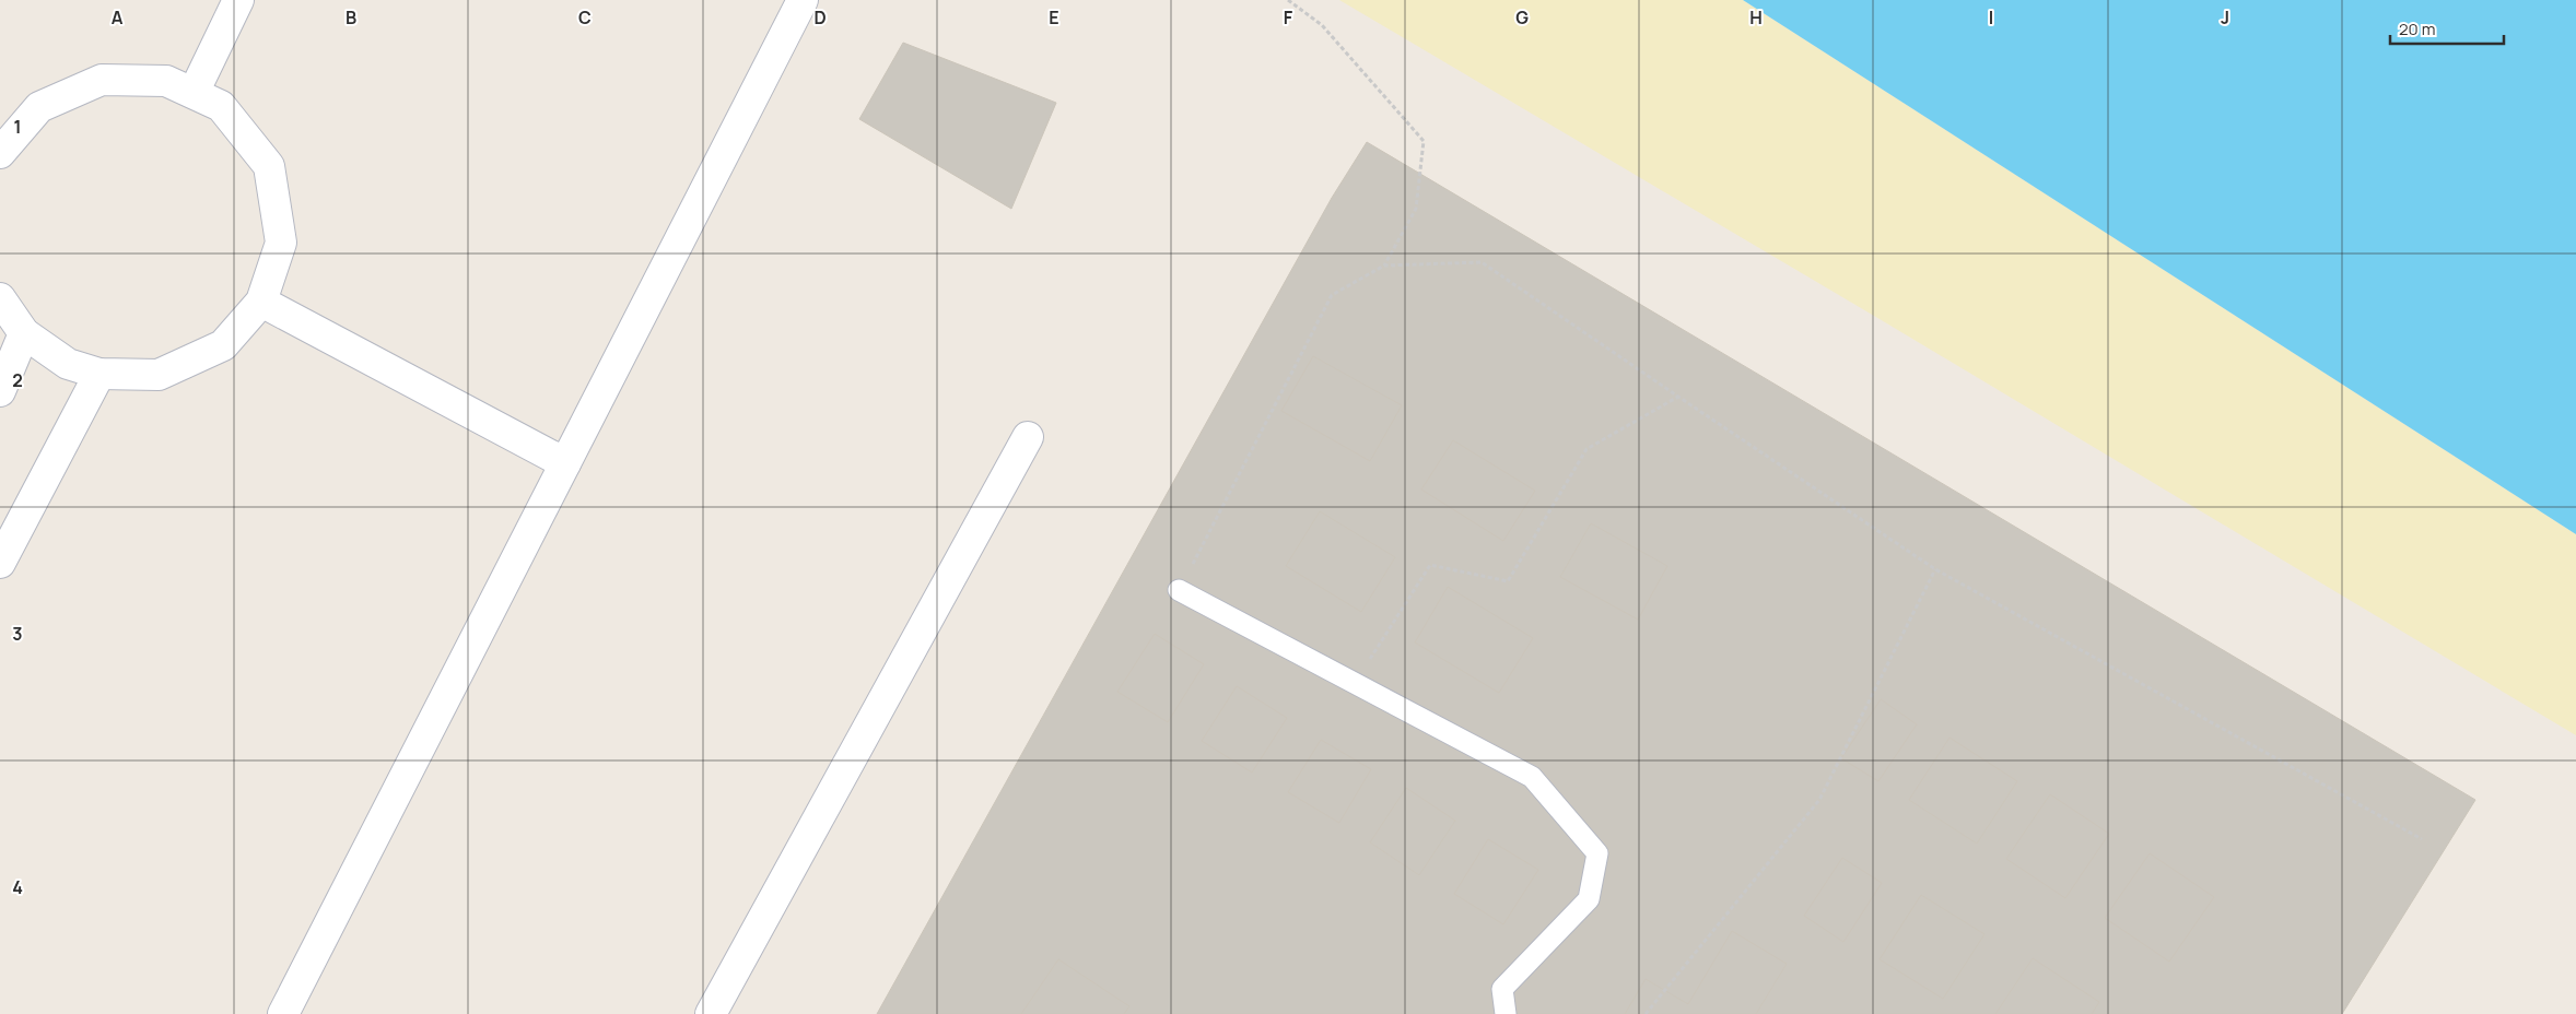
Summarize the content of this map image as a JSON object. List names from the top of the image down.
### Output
{
  "scale_bar": "20 m",
  "grid": {
    "columns": [
      "A",
      "B",
      "C",
      "D",
      "E",
      "F",
      "G",
      "H",
      "I",
      "J"
    ],
    "rows": [
      "1",
      "2",
      "3",
      "4"
    ]
  }
}
